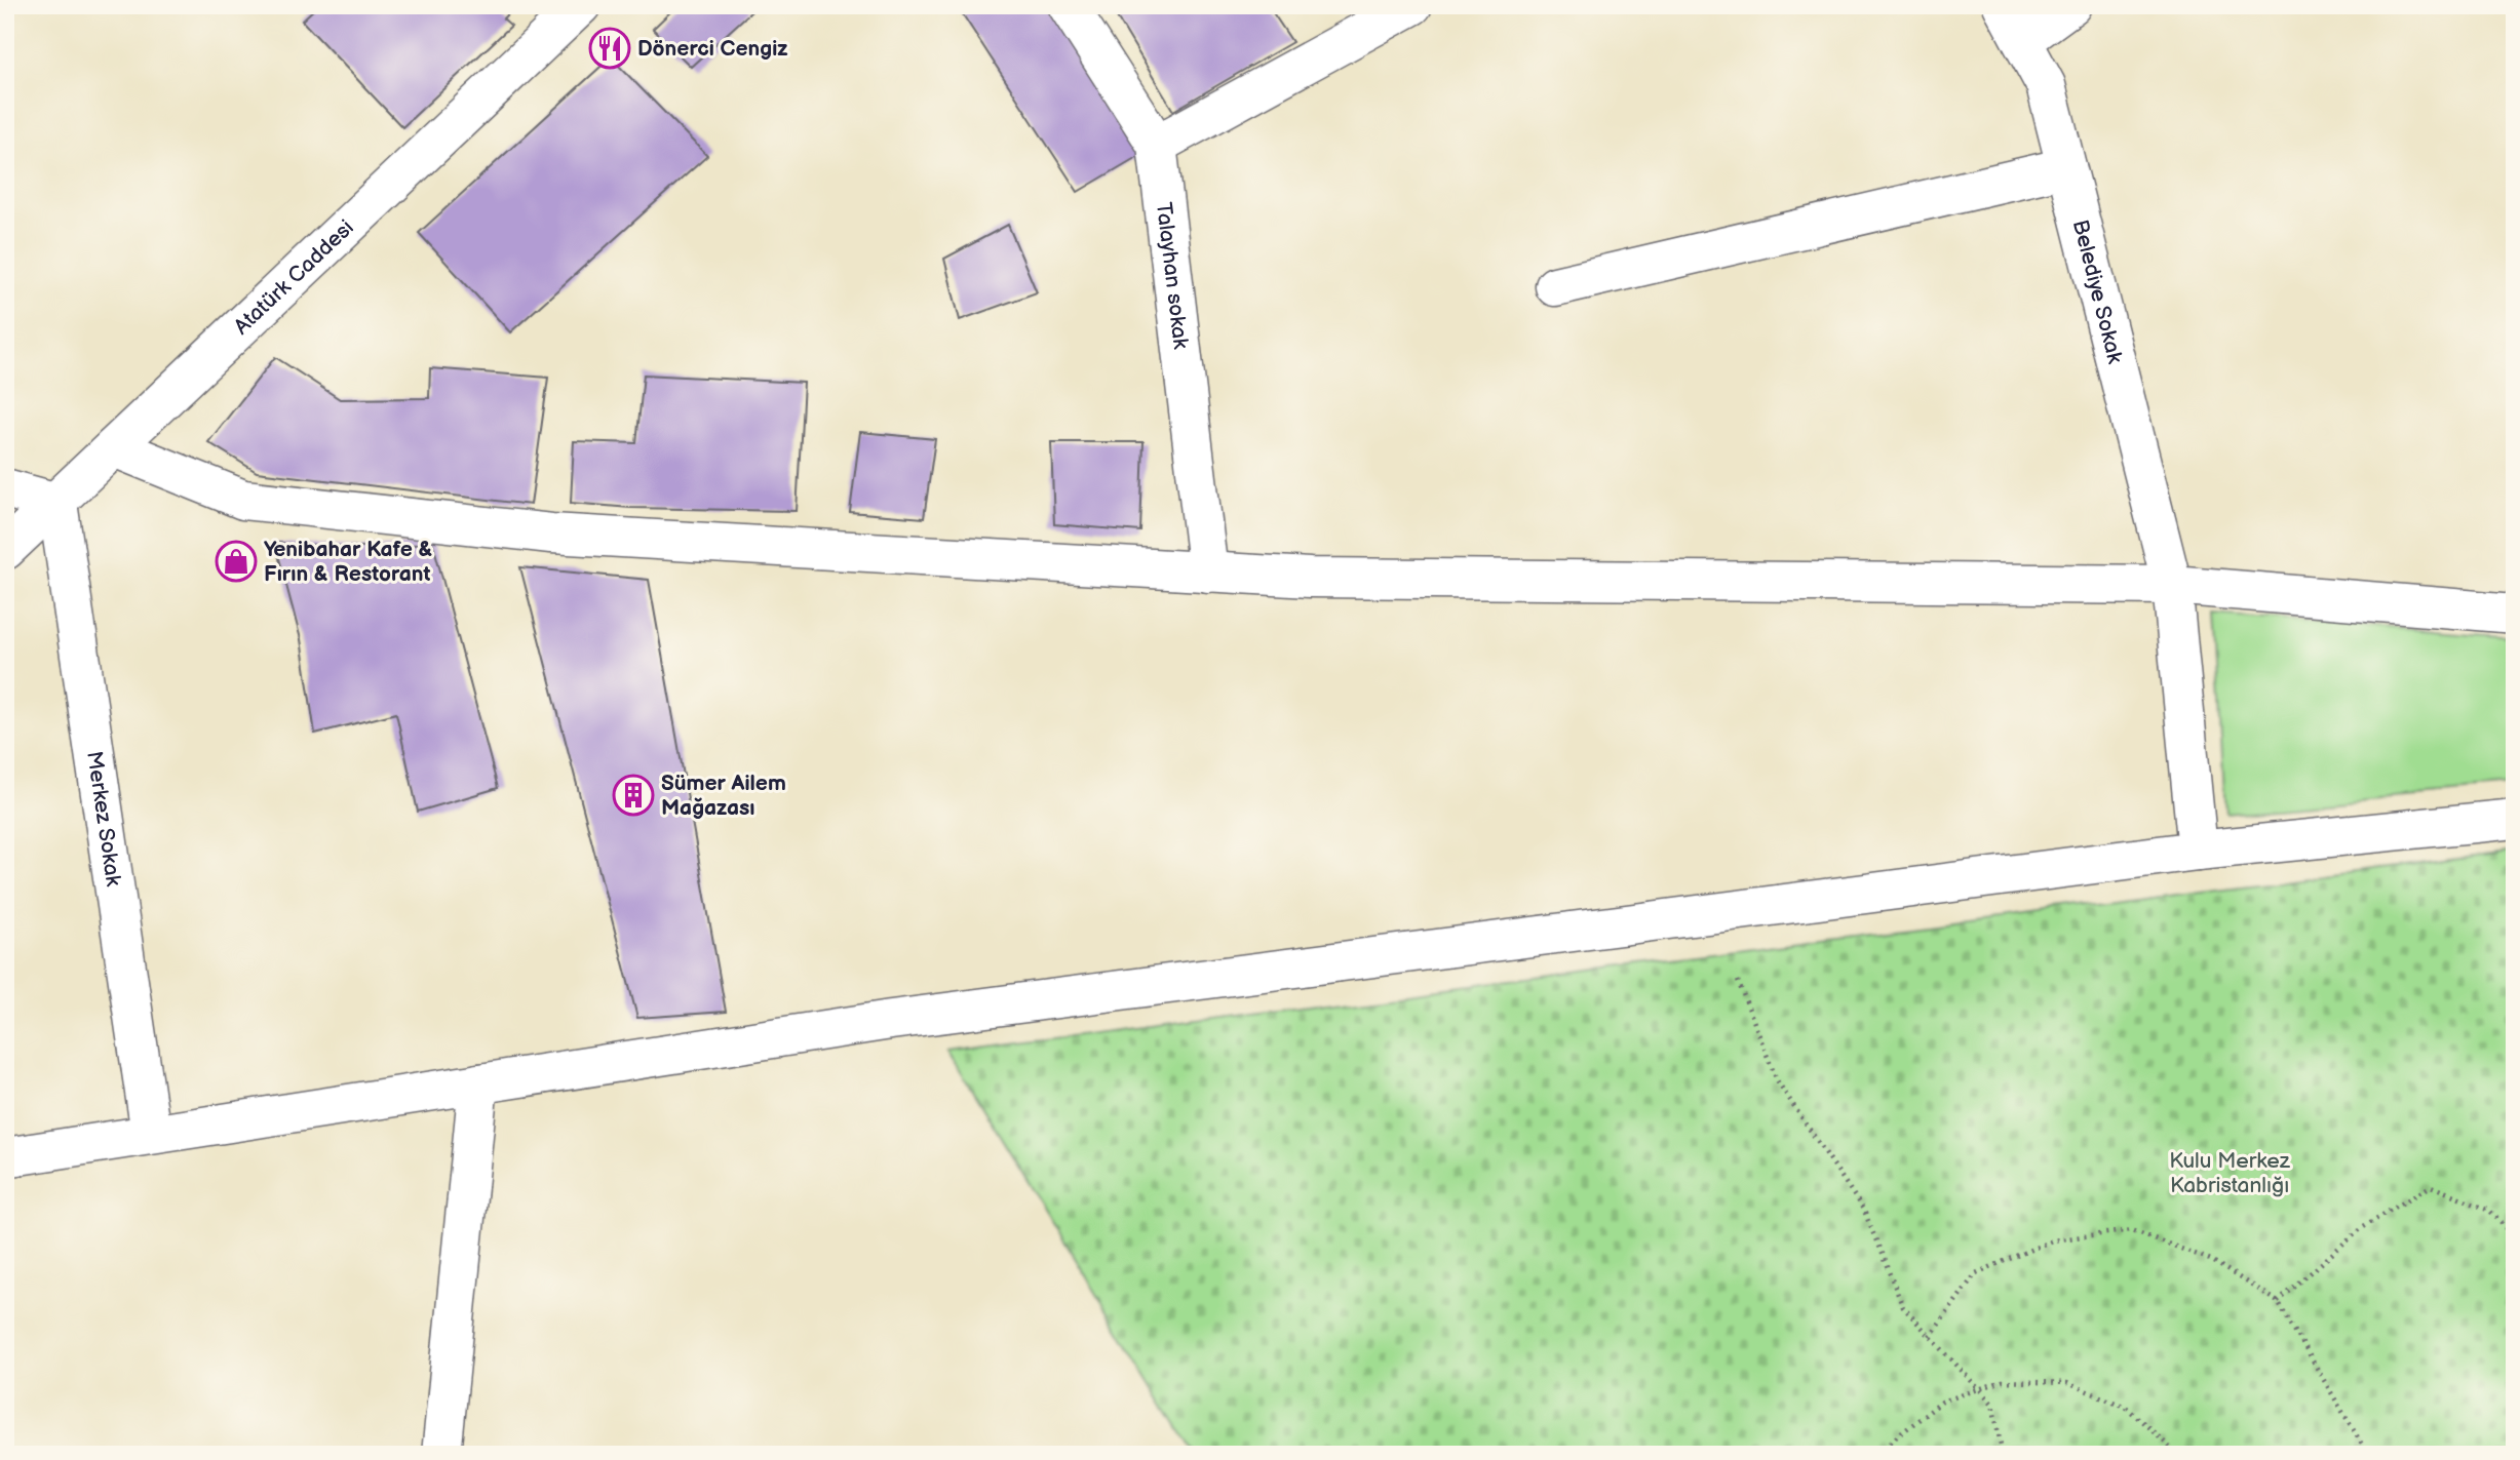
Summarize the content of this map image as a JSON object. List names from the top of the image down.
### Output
{
  "streets": {
    "street": [
      "Talayhan sokak",
      "Atatürk Caddesi",
      "Belediye Sokak",
      "Merkez Sokak"
    ]
  },
  "crossings": [
    ["Atatürk Caddesi", "Merkez Sokak"]
  ],
  "parks": ["Kulu Merkez Kabristanlığı"],
  "places": {
    "restaurant": ["Dönerci Cengiz"],
    "shop": ["Yenibahar Kafe & Fırın & Restorant"],
    "building": ["Sümer Ailem Mağazası"]
  }
}
